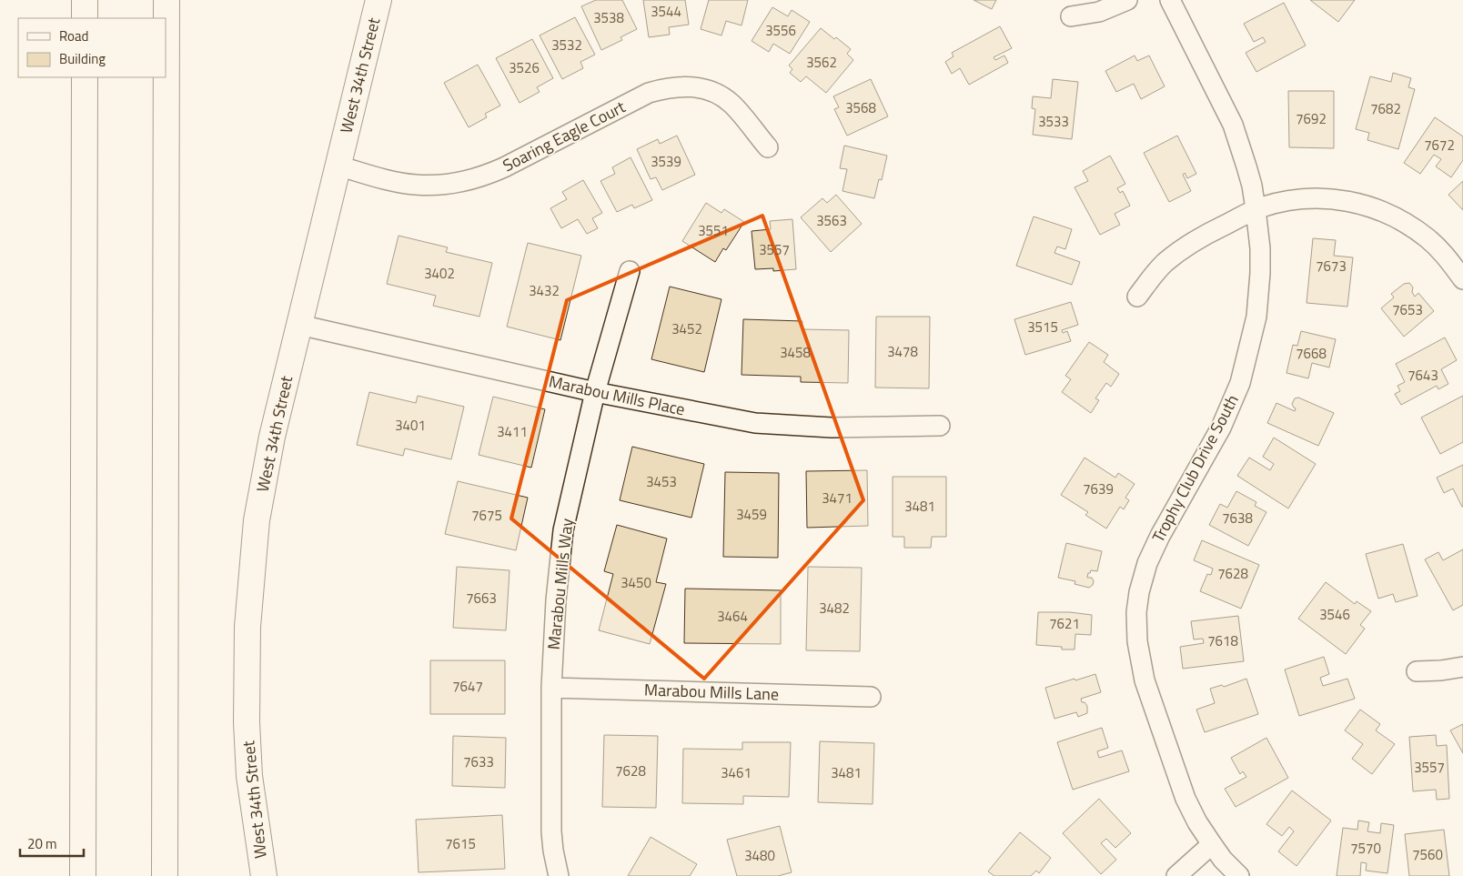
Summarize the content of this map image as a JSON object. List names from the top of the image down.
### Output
{
  "streets": {
    "main road": ["West 34th Street"],
    "street": [
      "Soaring Eagle Court",
      "Marabou Mills Place",
      "Trophy Club Drive South",
      "Marabou Mills Way",
      "Marabou Mills Lane"
    ]
  },
  "crossings": [
    ["West 34th Street", "Soaring Eagle Court"],
    ["West 34th Street", "Marabou Mills Place"],
    ["Marabou Mills Place", "Marabou Mills Way"],
    ["Marabou Mills Way", "Marabou Mills Lane"]
  ],
  "house_numbers": [
    "3544",
    "3538",
    "3556",
    "3532",
    "3562",
    "3526",
    "3568",
    "7682",
    "7692",
    "3533",
    "7672",
    "3539",
    "3563",
    "3551",
    "3557",
    "7673",
    "3402",
    "3432",
    "7653",
    "3515",
    "3452",
    "3478",
    "3458",
    "7668",
    "7643",
    "3401",
    "3411",
    "3453",
    "7639",
    "3471",
    "3481",
    "3459",
    "7675",
    "7638",
    "7628",
    "3450",
    "7663",
    "3482",
    "3546",
    "3464",
    "7621",
    "7618",
    "7647",
    "7633",
    "3557",
    "7628",
    "3461",
    "3481",
    "7615",
    "7570",
    "7560",
    "3480"
  ],
  "legend": ["Road", "Building"],
  "scale_bar": "20 m"
}
